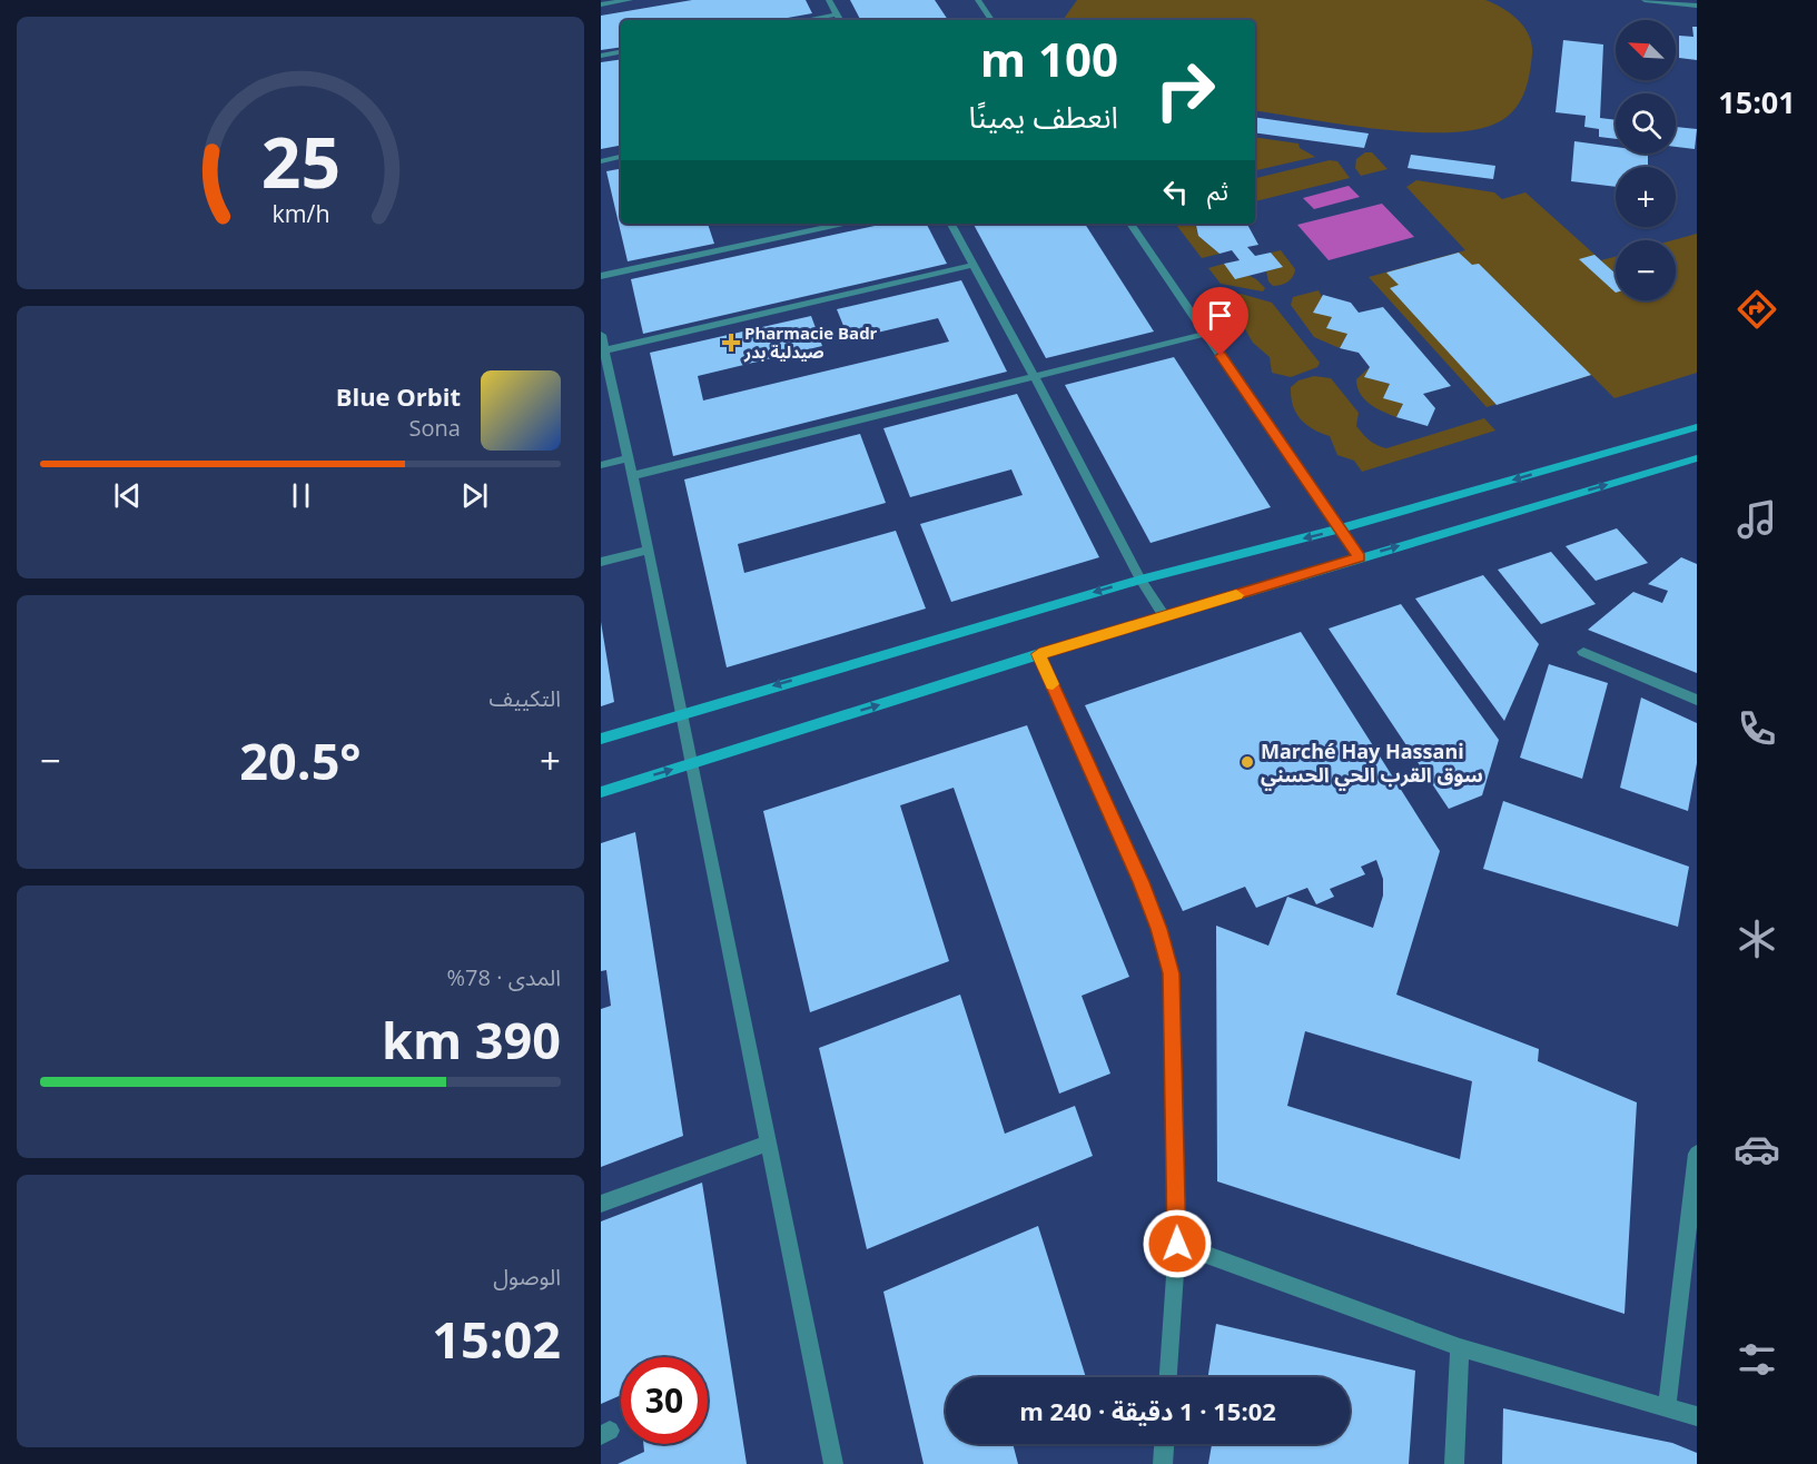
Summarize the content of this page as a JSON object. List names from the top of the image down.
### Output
{
  "places": {
    "health": ["Pharmacie Badr صيدلية بدر"],
    "other": ["Marché Hay Hassani سوق القرب الحي الحسني"]
  },
  "north": "top left",
  "page": {
    "tabs": "15:01",
    "map_buttons": ["+", "−"],
    "turn": ["100 m", "انعطف يمينًا"],
    "then": "ثم",
    "song": ["Blue Orbit", "Sona"],
    "tile": [
      "التكييف",
      ["المدى · 78%", "390 km"],
      ["الوصول", "15:02"]
    ],
    "heat": ["−", "20.5°", "+"],
    "limit": "30",
    "trip": "15:02 · 1 دقيقة · 240 m",
    "gauge": ["25", "km/h"]
  }
}
